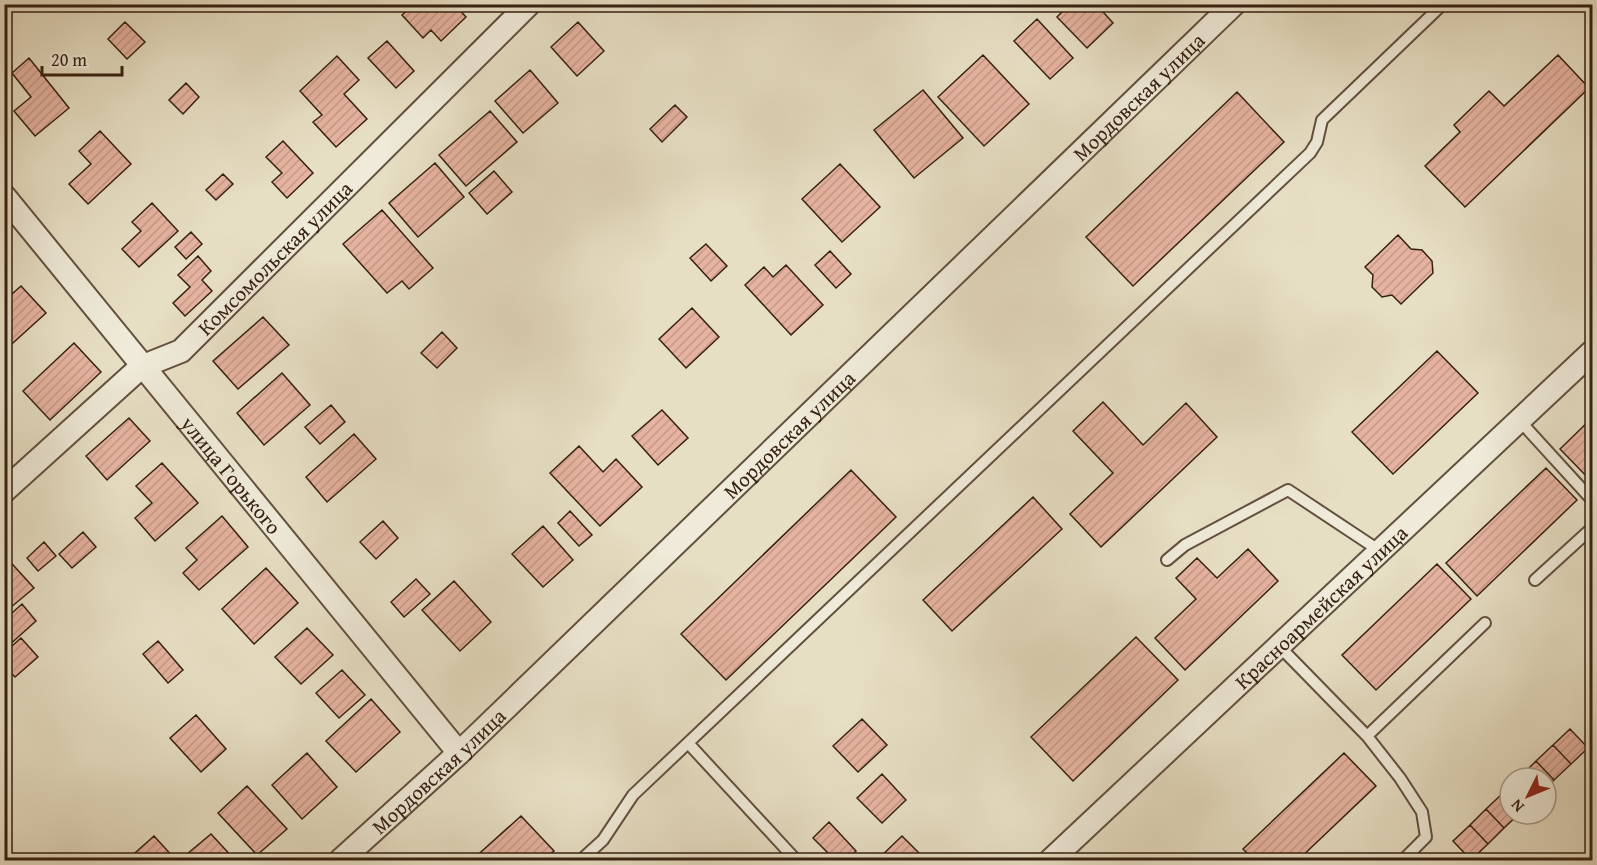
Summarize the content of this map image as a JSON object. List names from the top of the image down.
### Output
{
  "streets": {
    "street": [
      "Мордовская улица",
      "Комсомольская улица",
      "улица Горького",
      "Красноармейская улица"
    ]
  },
  "crossings": [
    ["Мордовская улица", "улица Горького"],
    ["Комсомольская улица", "улица Горького"]
  ],
  "scale_bar": "20 m",
  "north": "bottom left"
}
